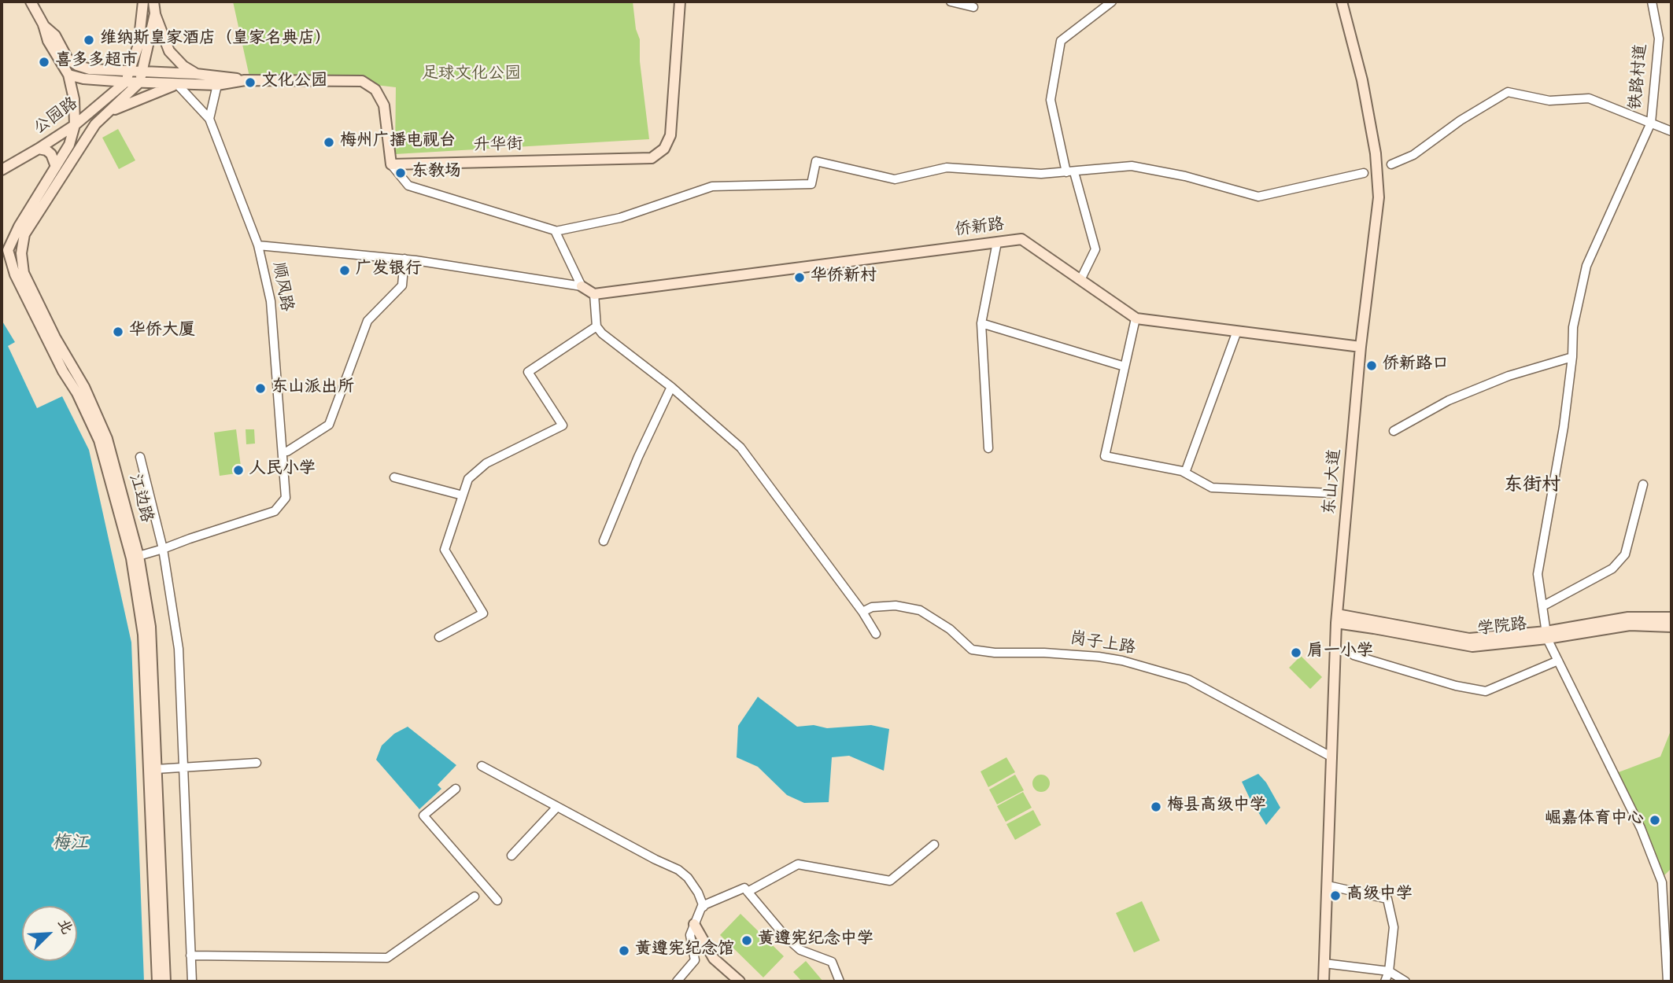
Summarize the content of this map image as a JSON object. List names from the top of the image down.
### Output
{
  "streets": {
    "main road": [
      "公园路",
      "升华街",
      "侨新路",
      "东山大道",
      "江边路",
      "学院路"
    ],
    "street": ["铁路村道", "顺风路", "岗子上路"]
  },
  "crossings": [
    ["铁路村道", "学院路"],
    ["侨新路", "东山大道"],
    ["顺风路", "江边路"],
    ["东山大道", "学院路"],
    ["东山大道", "岗子上路"]
  ],
  "districts": ["东街村"],
  "water": ["梅江"],
  "parks": ["足球文化公园"],
  "places": [
    "维纳斯皇家酒店（皇家名典店）",
    "喜多多超市",
    "文化公园",
    "梅州广播电视台",
    "东教场",
    "广发银行",
    "华侨新村",
    "华侨大厦",
    "侨新路口",
    "东山派出所",
    "人民小学",
    "肩一小学",
    "梅县高级中学",
    "崛嘉体育中心",
    "高级中学",
    "黄遵宪纪念中学",
    "黄遵宪纪念馆"
  ],
  "north": "top right"
}
